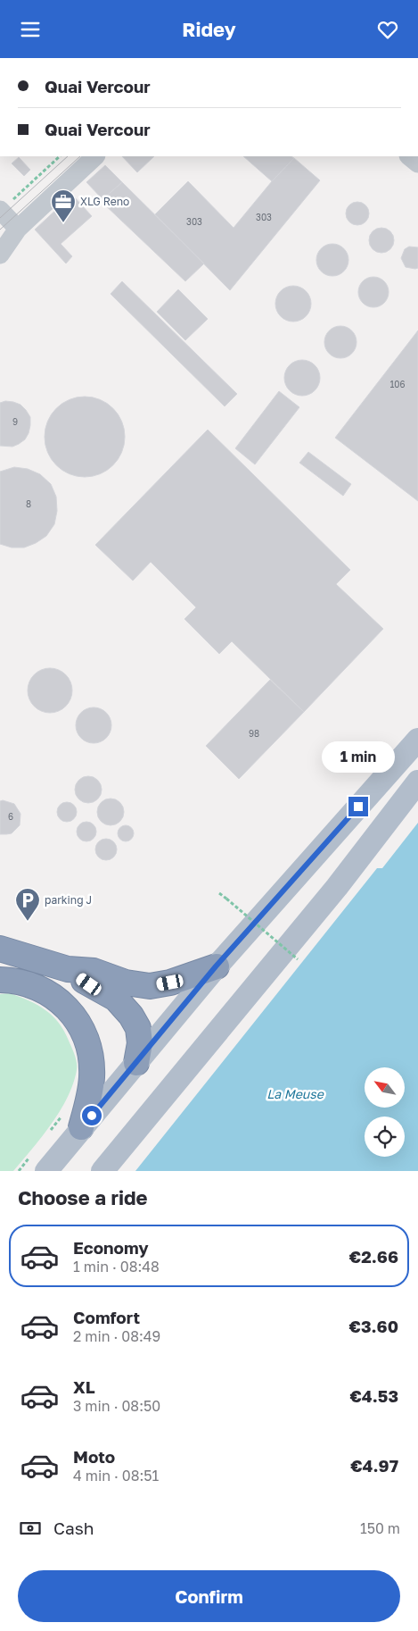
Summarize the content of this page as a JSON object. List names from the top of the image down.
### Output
{
  "water": ["La Meuse"],
  "places": {
    "office": ["XLG Reno"],
    "parking": ["parking J"]
  },
  "house_numbers": [
    "303",
    "303",
    "106",
    "9",
    "8",
    "98",
    "6"
  ],
  "north": "top left",
  "page": {
    "header": "Ridey",
    "banner": ["Quai Vercour", "Quai Vercour"],
    "bubble": "1 min",
    "heading": "Choose a ride",
    "list": [
      {
        "name": "Economy",
        "note": "1 min · 08:48",
        "value": "€2.66"
      },
      {
        "name": "Comfort",
        "note": "2 min · 08:49",
        "value": "€3.60"
      },
      {
        "name": "XL",
        "note": "3 min · 08:50",
        "value": "€4.53"
      },
      {
        "name": "Moto",
        "note": "4 min · 08:51",
        "value": "€4.97"
      }
    ],
    "pay": ["Cash", "150 m"],
    "buttons": "Confirm"
  }
}
